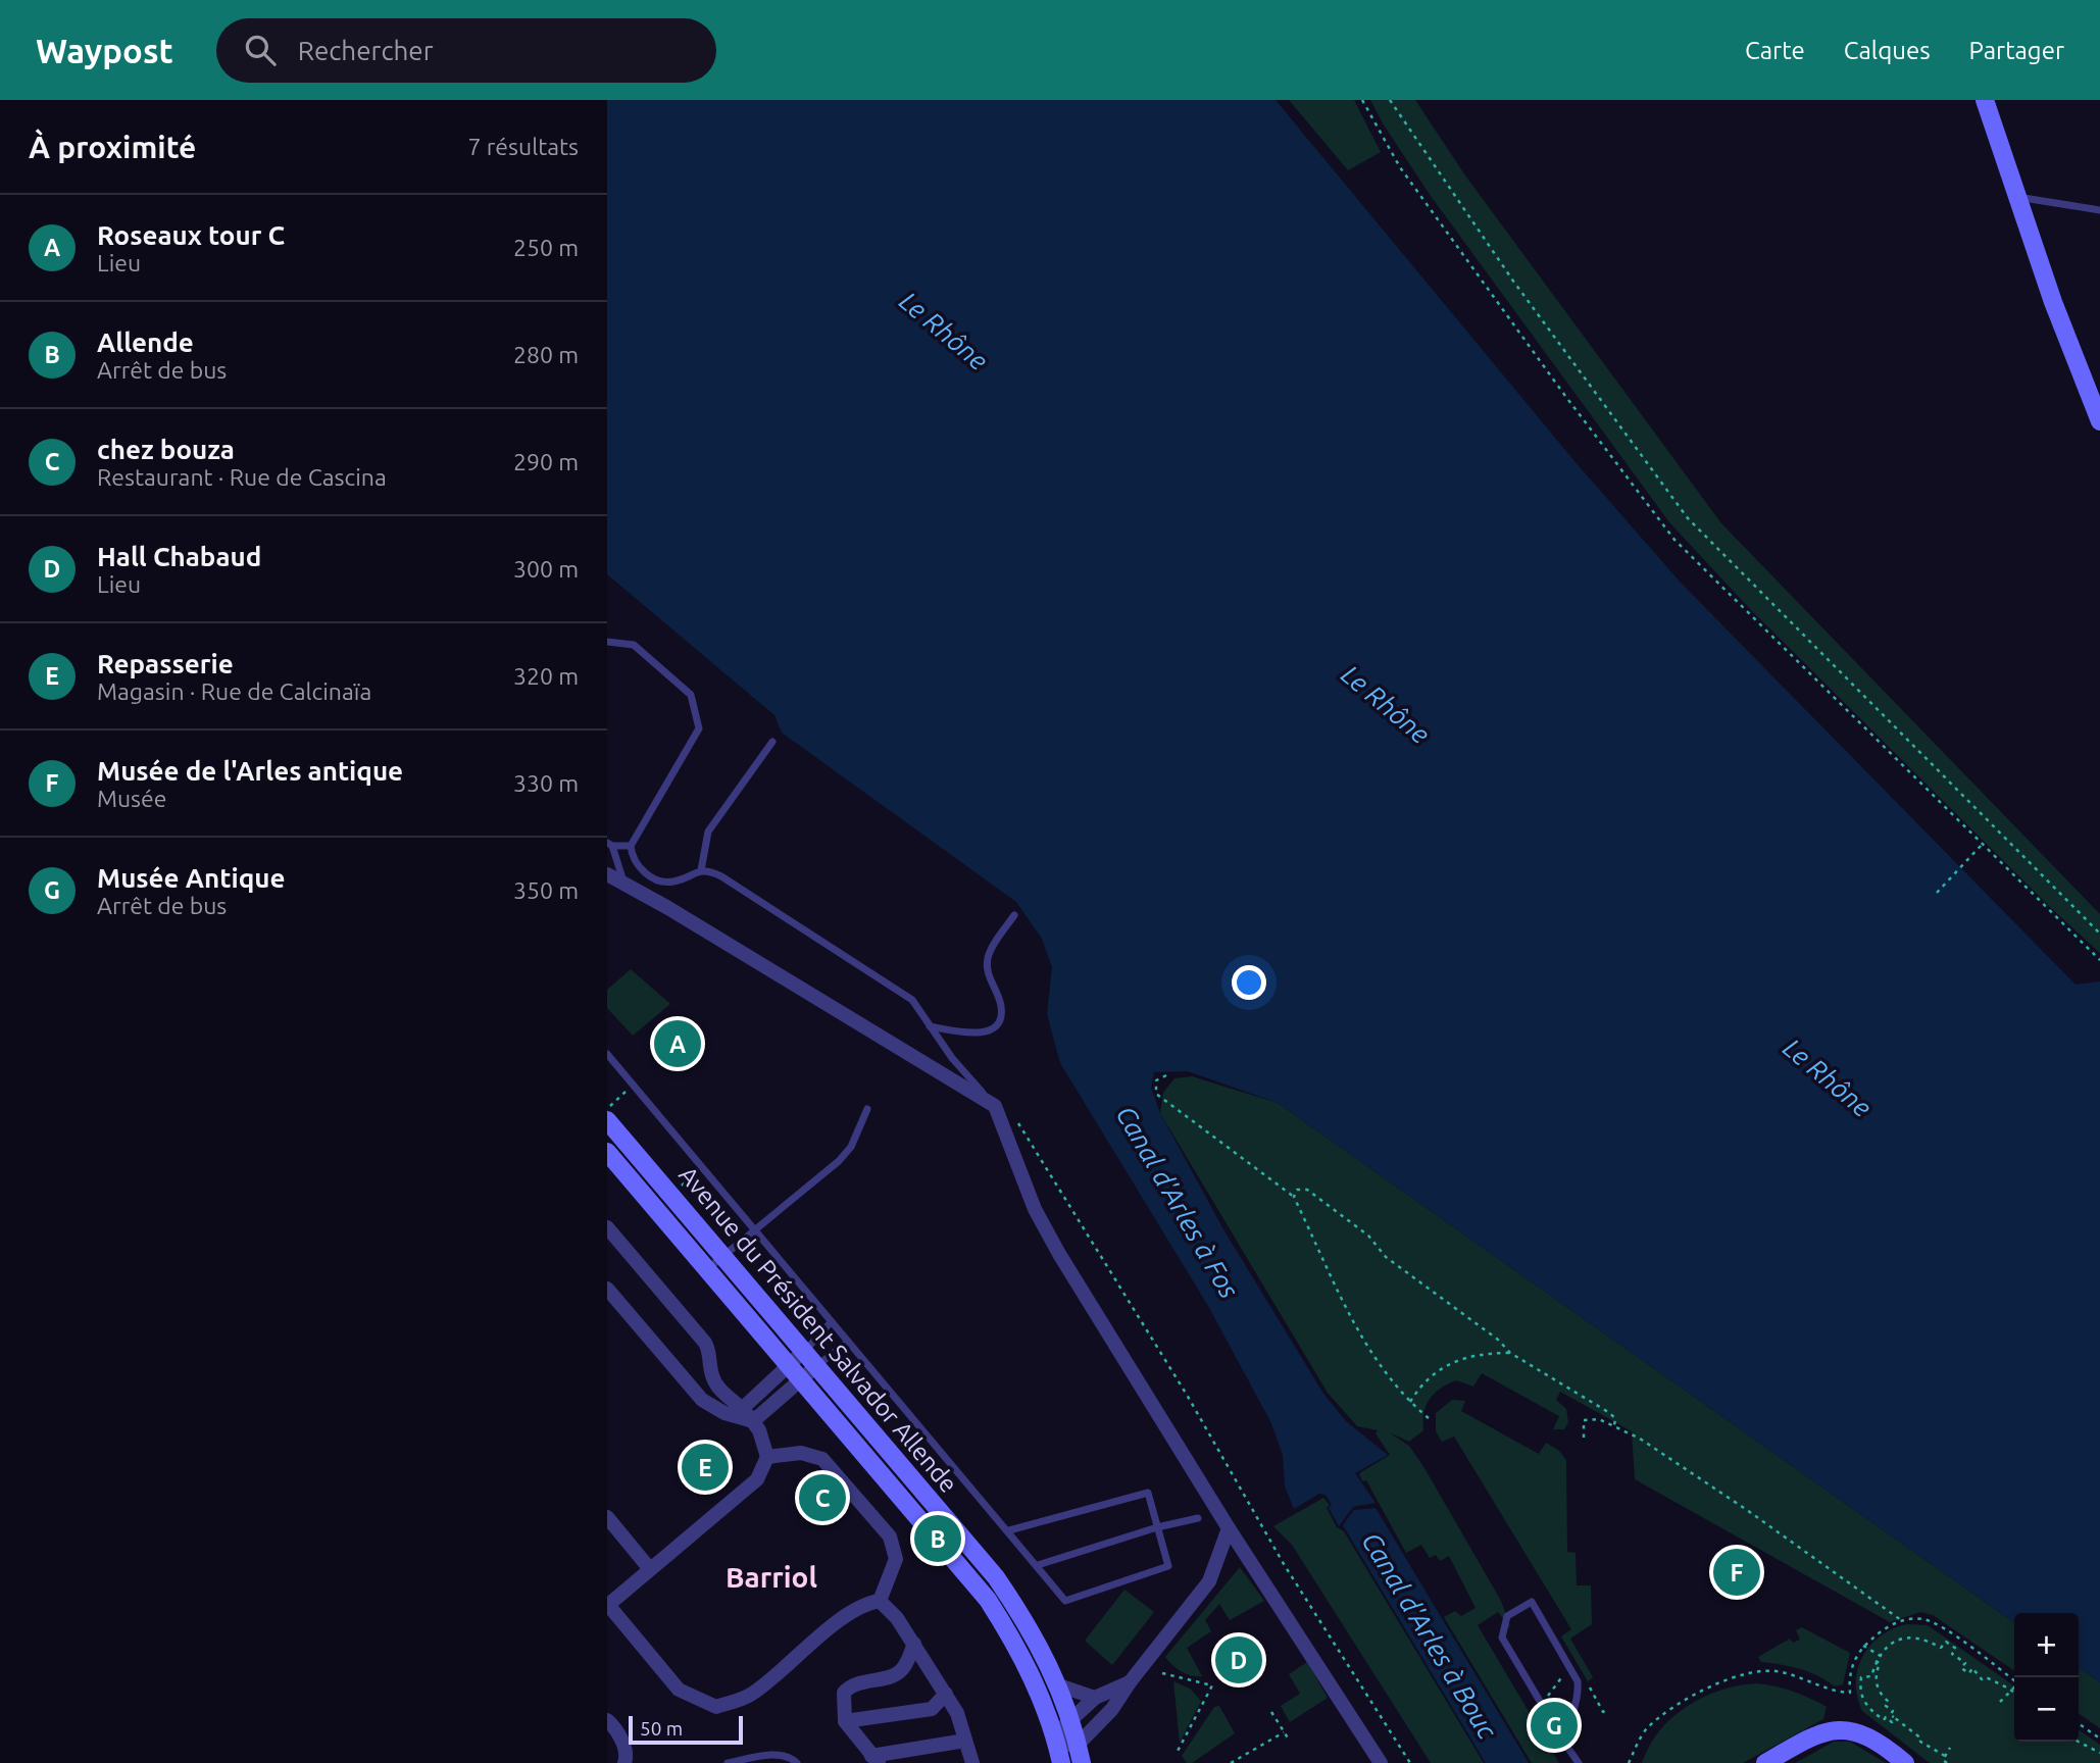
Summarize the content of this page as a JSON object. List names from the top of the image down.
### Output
{
  "streets": {
    "street": ["Avenue du Président Salvador Allende"]
  },
  "districts": ["Barriol"],
  "water": ["Le Rhône", "Canal d'Arles à Fos", "Canal d'Arles à Bouc"],
  "scale_bar": "50 m",
  "page": {
    "header": "Waypost",
    "search": "Rechercher",
    "nav": ["Carte", "Calques", "Partager"],
    "heading": ["À proximité", "7 résultats"],
    "list": [
      {
        "mark": "A",
        "name": "Roseaux tour C",
        "note": "Lieu",
        "value": "250 m"
      },
      {
        "mark": "B",
        "name": "Allende",
        "note": "Arrêt de bus",
        "value": "280 m"
      },
      {
        "mark": "C",
        "name": "chez bouza",
        "note": "Restaurant · Rue de Cascina",
        "value": "290 m"
      },
      {
        "mark": "D",
        "name": "Hall Chabaud",
        "note": "Lieu",
        "value": "300 m"
      },
      {
        "mark": "E",
        "name": "Repasserie",
        "note": "Magasin · Rue de Calcinaïa",
        "value": "320 m"
      },
      {
        "mark": "F",
        "name": "Musée de l'Arles antique",
        "note": "Musée",
        "value": "330 m"
      },
      {
        "mark": "G",
        "name": "Musée Antique",
        "note": "Arrêt de bus",
        "value": "350 m"
      }
    ],
    "pins": [
      "A",
      "E",
      "C",
      "B",
      "F",
      "D",
      "G"
    ],
    "map_buttons": ["+", "−"],
    "scale": "50 m"
  }
}
